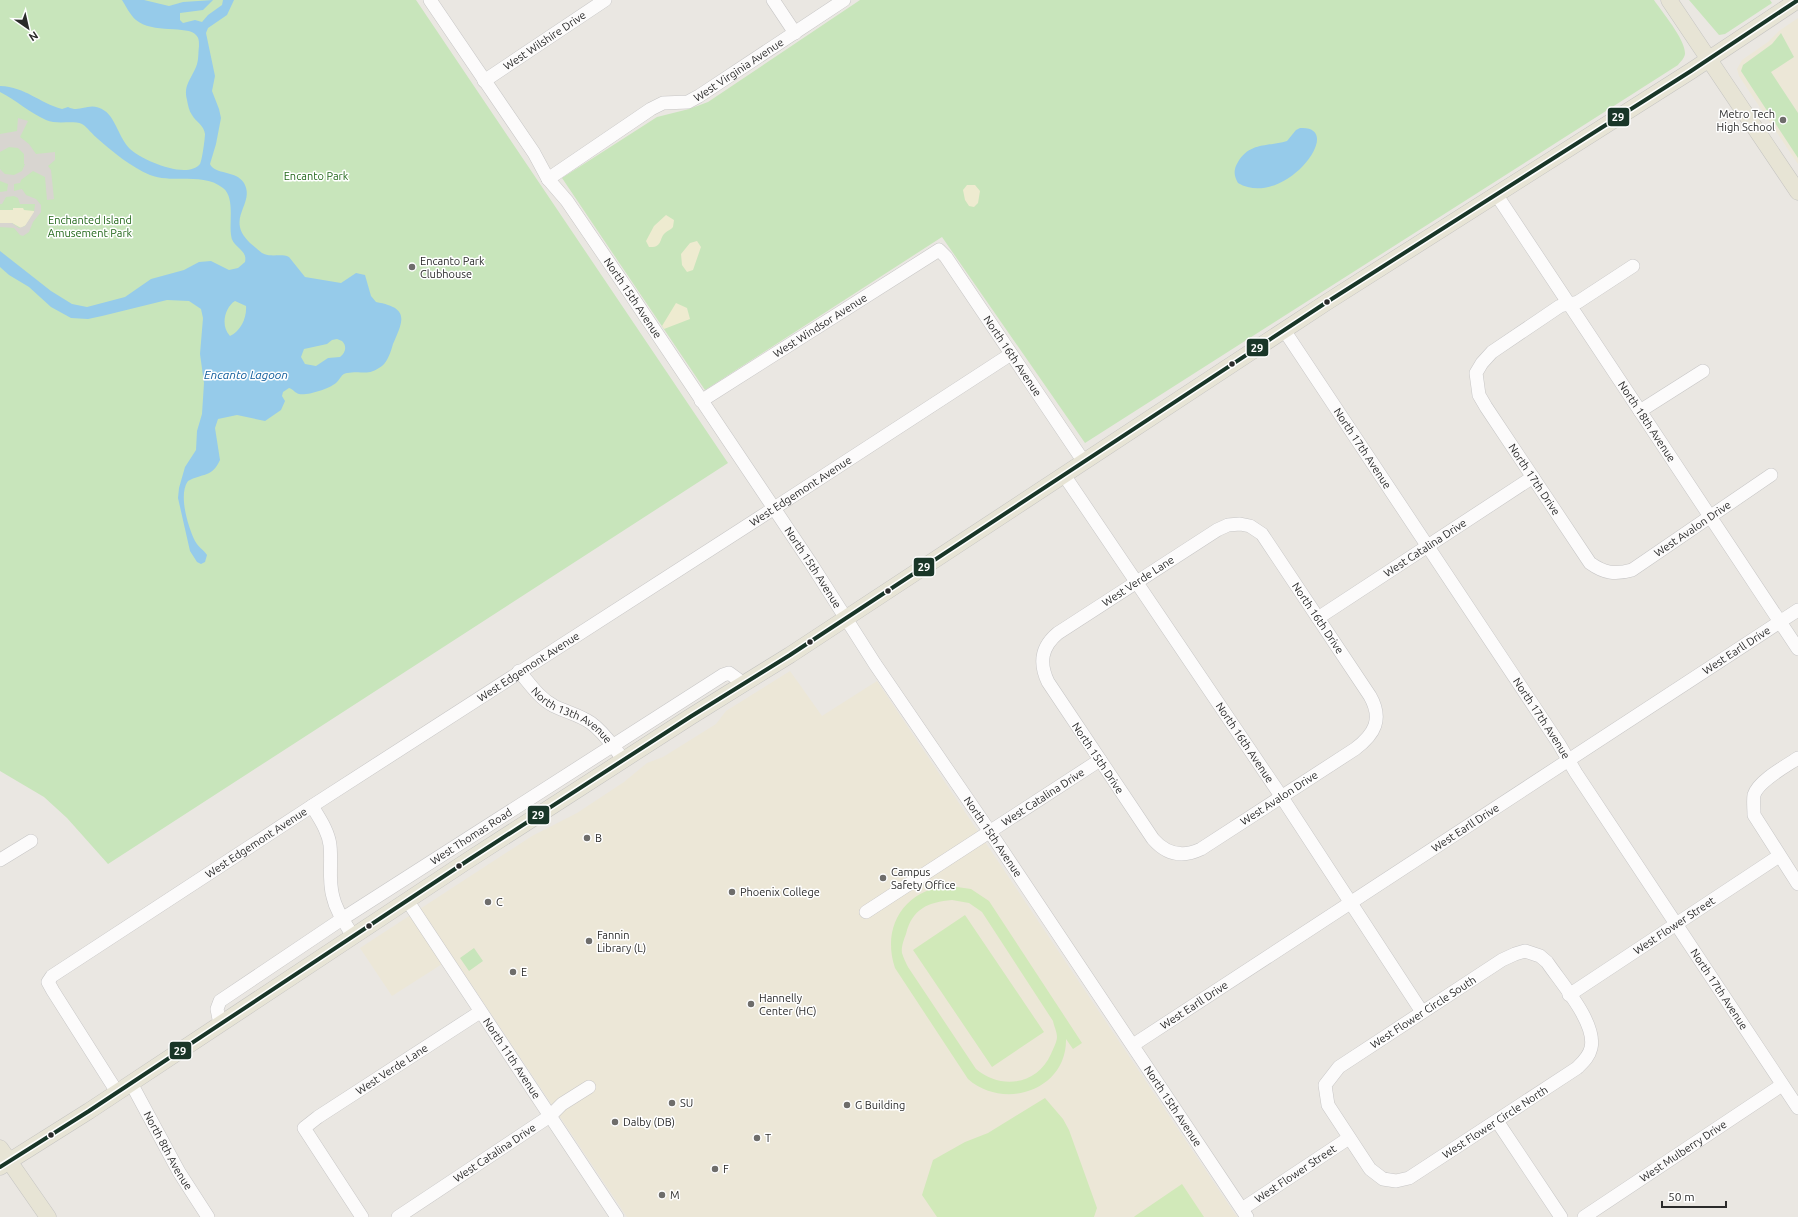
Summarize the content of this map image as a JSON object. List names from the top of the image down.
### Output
{
  "streets": {
    "main road": ["West Thomas Road"],
    "street": [
      "West Wilshire Drive",
      "West Virginia Avenue",
      "North 15th Avenue",
      "West Windsor Avenue",
      "North 16th Avenue",
      "North 18th Avenue",
      "North 17th Avenue",
      "North 17th Drive",
      "West Edgemont Avenue",
      "West Avalon Drive",
      "West Catalina Drive",
      "West Verde Lane",
      "North 16th Drive",
      "West Earll Drive",
      "North 13th Avenue",
      "North 15th Drive",
      "West Flower Street",
      "West Flower Circle South",
      "North 11th Avenue",
      "West Flower Circle North",
      "North 8th Avenue",
      "West Mulberry Drive"
    ]
  },
  "crossings": [
    ["West Wilshire Drive", "North 15th Avenue"],
    ["West Virginia Avenue", "North 15th Avenue"],
    ["North 15th Avenue", "West Windsor Avenue"],
    ["North 15th Avenue", "West Edgemont Avenue"],
    ["North 15th Avenue", "West Catalina Drive"],
    ["North 15th Avenue", "West Earll Drive"],
    ["North 15th Avenue", "West Thomas Road"],
    ["North 15th Avenue", "West Flower Street"],
    ["West Windsor Avenue", "North 16th Avenue"],
    ["North 16th Avenue", "West Edgemont Avenue"],
    ["North 16th Avenue", "West Avalon Drive"],
    ["North 16th Avenue", "West Verde Lane"],
    ["North 16th Avenue", "West Earll Drive"],
    ["North 16th Avenue", "West Thomas Road"],
    ["North 16th Avenue", "West Flower Circle South"],
    ["North 18th Avenue", "North 17th Drive"],
    ["North 18th Avenue", "West Avalon Drive"],
    ["North 18th Avenue", "West Earll Drive"],
    ["North 18th Avenue", "West Thomas Road"],
    ["North 17th Avenue", "West Catalina Drive"],
    ["North 17th Avenue", "West Earll Drive"],
    ["North 17th Avenue", "West Thomas Road"],
    ["North 17th Avenue", "West Flower Street"],
    ["North 17th Avenue", "West Mulberry Drive"],
    ["North 17th Drive", "West Avalon Drive"],
    ["North 17th Drive", "West Catalina Drive"],
    ["West Edgemont Avenue", "North 13th Avenue"],
    ["West Edgemont Avenue", "West Thomas Road"],
    ["West Avalon Drive", "North 16th Drive"],
    ["West Avalon Drive", "North 15th Drive"],
    ["West Catalina Drive", "North 16th Drive"],
    ["West Catalina Drive", "North 15th Drive"],
    ["West Catalina Drive", "North 11th Avenue"],
    ["West Verde Lane", "North 16th Drive"],
    ["West Verde Lane", "North 15th Drive"],
    ["West Verde Lane", "North 11th Avenue"],
    ["North 13th Avenue", "West Thomas Road"],
    ["West Thomas Road", "North 11th Avenue"],
    ["West Thomas Road", "North 8th Avenue"],
    ["West Flower Street", "West Flower Circle South"],
    ["West Flower Street", "West Flower Circle North"],
    ["West Flower Circle South", "West Flower Circle North"]
  ],
  "water": ["Encanto Lagoon"],
  "parks": ["Encanto Park", "Enchanted Island Amusement Park"],
  "places": [
    "Metro Tech High School",
    "Encanto Park Clubhouse",
    "B",
    "Campus Safety Office",
    "Phoenix College",
    "C",
    "Fannin Library (L)",
    "E",
    "Hannelly Center (HC)",
    "SU",
    "G Building",
    "Dalby (DB)",
    "T",
    "F",
    "M"
  ],
  "lines": ["transit line 29"],
  "scale_bar": "50 m",
  "north": "bottom right"
}
